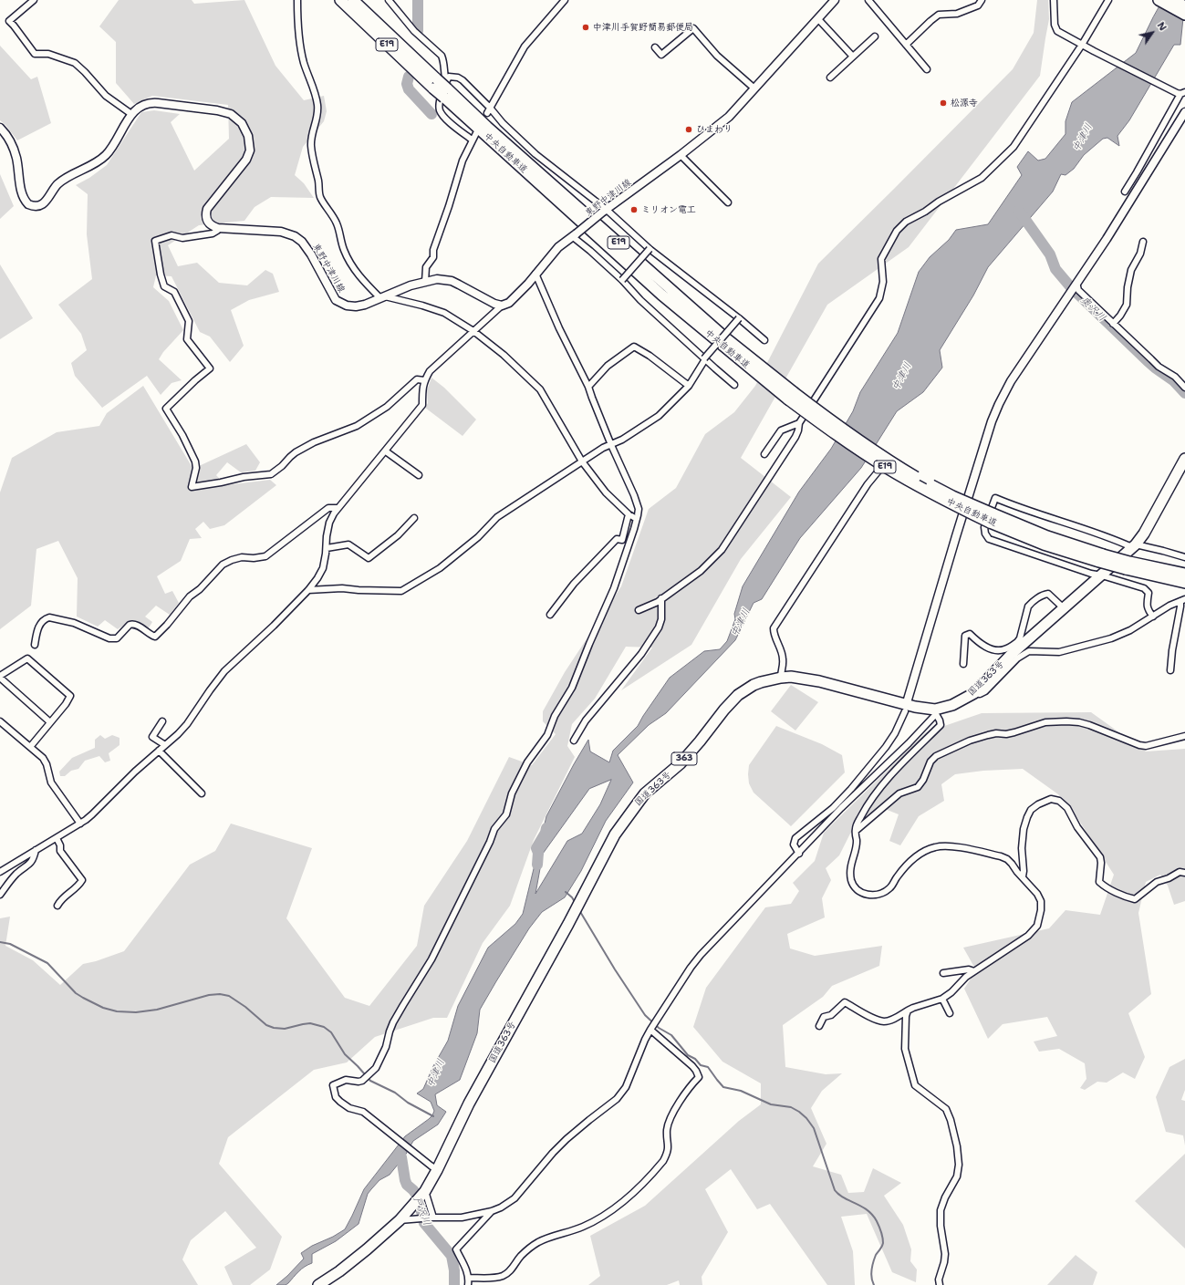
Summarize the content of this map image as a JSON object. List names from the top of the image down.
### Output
{
  "streets": {
    "highway": [
      "E19",
      "中央自動車道",
      "国道363号",
      "363"
    ],
    "main road": ["東野中津川線"]
  },
  "water": ["中津川", "奥沢川", "戸沢川"],
  "places": [
    "中津川手賀野簡易郵便局",
    "松源寺",
    "ひまわり",
    "ミリオン電工"
  ],
  "north": "top right"
}
